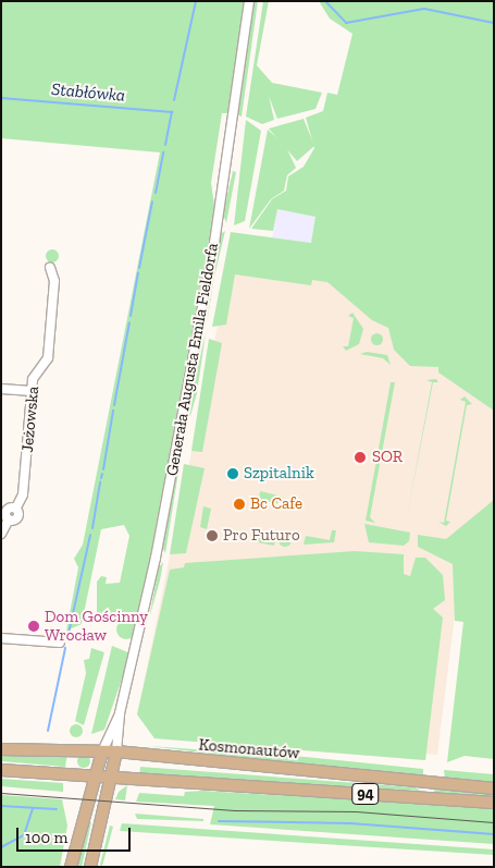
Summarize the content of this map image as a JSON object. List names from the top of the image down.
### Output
{
  "streets": {
    "main road": ["Kosmonautów", "94"],
    "street": ["Generała Augusta Emila Fieldorfa", "Jeżowska"]
  },
  "crossings": [
    ["Generała Augusta Emila Fieldorfa", "Kosmonautów"]
  ],
  "water": ["Stabłówka"],
  "places": [
    "SOR",
    "Szpitalnik",
    "Bc Cafe",
    "Pro Futuro",
    "Dom Gościnny Wrocław"
  ],
  "scale_bar": "100 m"
}
